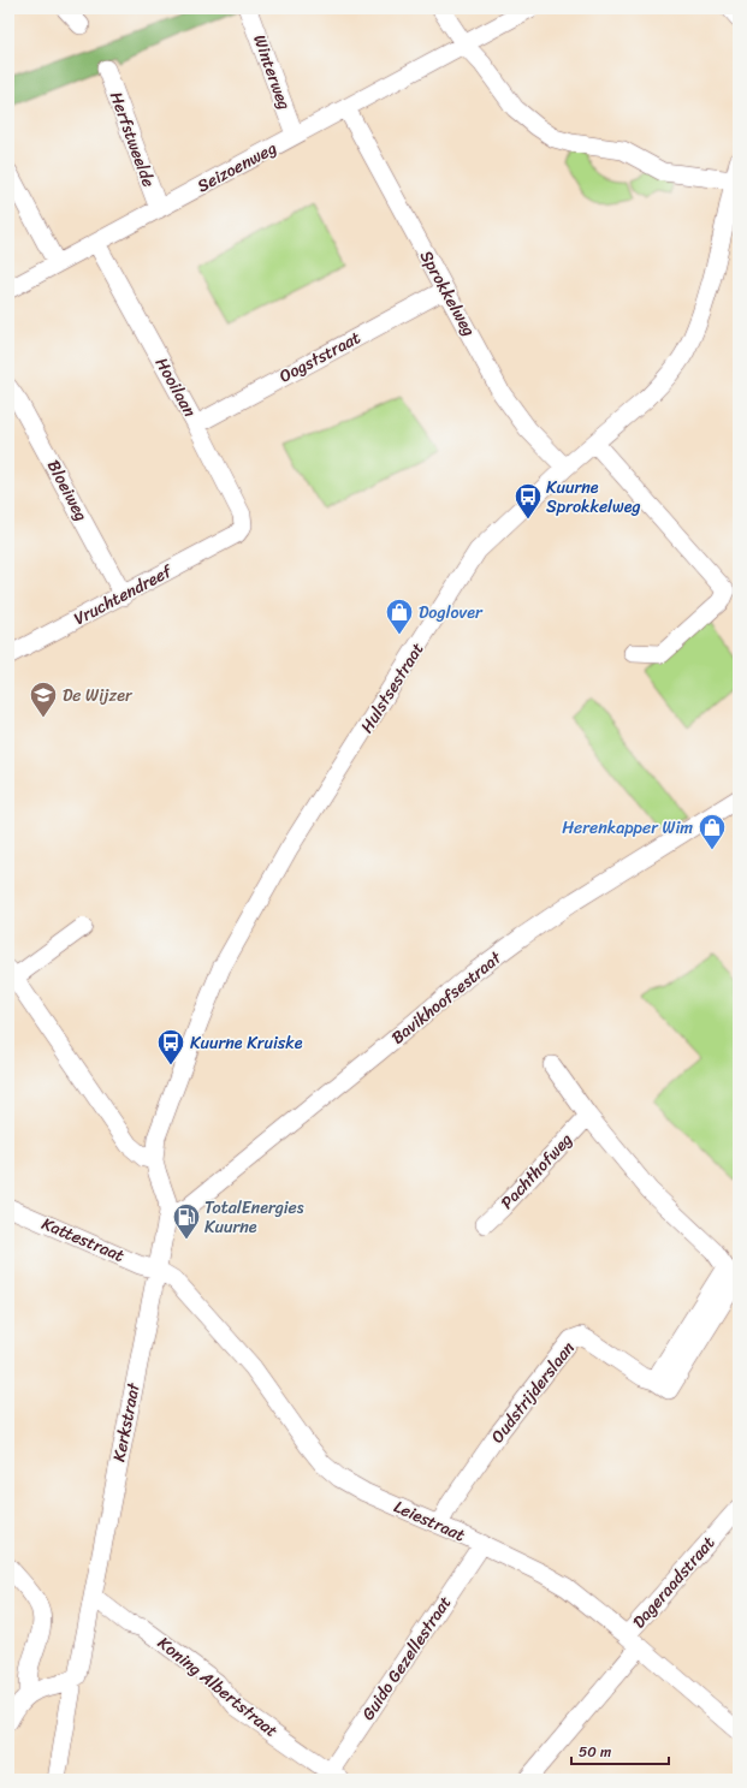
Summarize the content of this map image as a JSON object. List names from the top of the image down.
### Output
{
  "streets": {
    "street": [
      "Winterweg",
      "Herfstweelde",
      "Seizoenweg",
      "Sprokkelweg",
      "Oogststraat",
      "Hooilaan",
      "Bloeiweg",
      "Vruchtendreef",
      "Hulstsestraat",
      "Bavikhoofsestraat",
      "Pachthofweg",
      "Kattestraat",
      "Oudstrijderslaan",
      "Kerkstraat",
      "Leiestraat",
      "Dageraadstraat",
      "Guido Gezellestraat",
      "Koning Albertstraat"
    ]
  },
  "crossings": [
    ["Winterweg", "Seizoenweg"],
    ["Herfstweelde", "Seizoenweg"],
    ["Seizoenweg", "Sprokkelweg"],
    ["Seizoenweg", "Hooilaan"],
    ["Sprokkelweg", "Oogststraat"],
    ["Sprokkelweg", "Hulstsestraat"],
    ["Oogststraat", "Hooilaan"],
    ["Hooilaan", "Vruchtendreef"],
    ["Bloeiweg", "Vruchtendreef"],
    ["Hulstsestraat", "Kerkstraat"],
    ["Bavikhoofsestraat", "Kerkstraat"],
    ["Pachthofweg", "Oudstrijderslaan"],
    ["Kattestraat", "Kerkstraat"],
    ["Kattestraat", "Leiestraat"],
    ["Oudstrijderslaan", "Leiestraat"],
    ["Kerkstraat", "Leiestraat"],
    ["Kerkstraat", "Koning Albertstraat"],
    ["Leiestraat", "Dageraadstraat"],
    ["Leiestraat", "Guido Gezellestraat"],
    ["Guido Gezellestraat", "Koning Albertstraat"]
  ],
  "places": {
    "bus stop": ["Kuurne Sprokkelweg", "Kuurne Kruiske"],
    "shop": ["Doglover", "Herenkapper Wim"],
    "school or university": ["De Wijzer"],
    "fuel station": ["TotalEnergies Kuurne"]
  },
  "scale_bar": "50 m"
}
